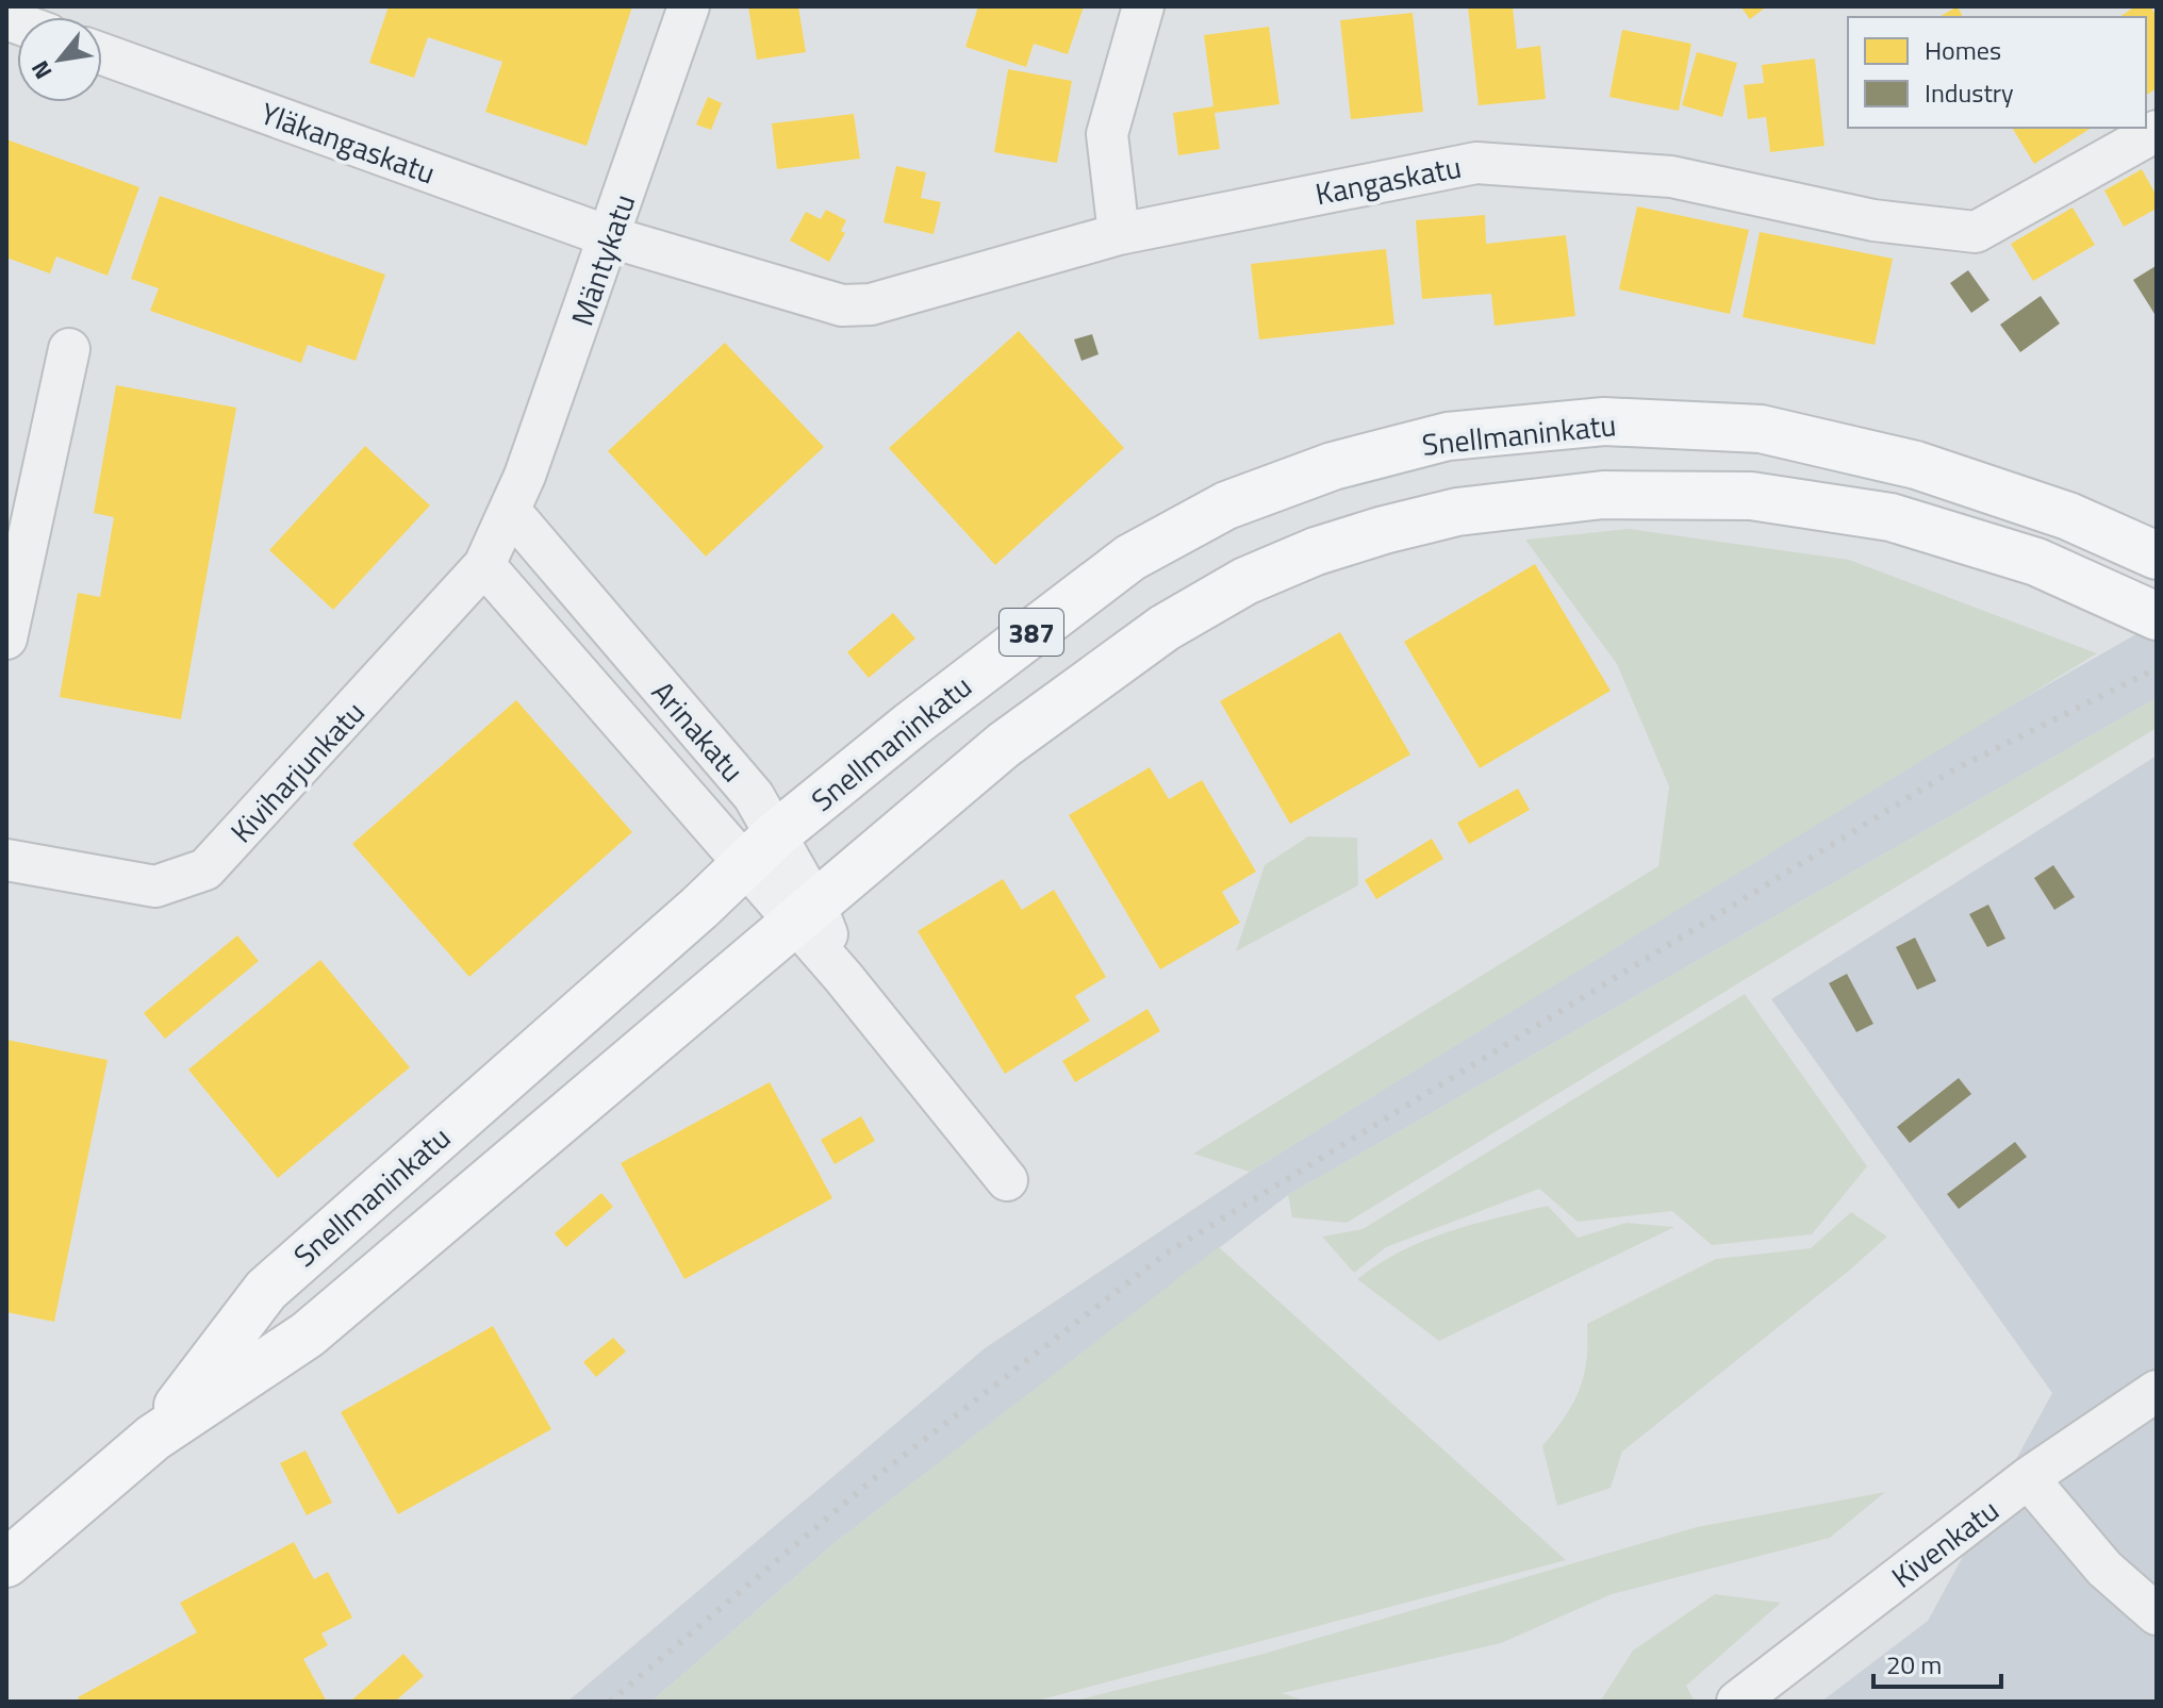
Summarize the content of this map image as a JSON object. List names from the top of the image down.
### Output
{
  "streets": {
    "main road": ["Snellmaninkatu", "387"],
    "street": [
      "Yläkangaskatu",
      "Kangaskatu",
      "Mäntykatu",
      "Arinakatu",
      "Kiviharjunkatu",
      "Kivenkatu"
    ]
  },
  "crossings": [
    ["Yläkangaskatu", "Kangaskatu"],
    ["Yläkangaskatu", "Mäntykatu"],
    ["Kangaskatu", "Mäntykatu"],
    ["Mäntykatu", "Arinakatu"],
    ["Mäntykatu", "Kiviharjunkatu"],
    ["Snellmaninkatu", "Arinakatu"],
    ["Arinakatu", "Kiviharjunkatu"]
  ],
  "legend": ["Homes", "Industry"],
  "scale_bar": "20 m",
  "north": "bottom left"
}
